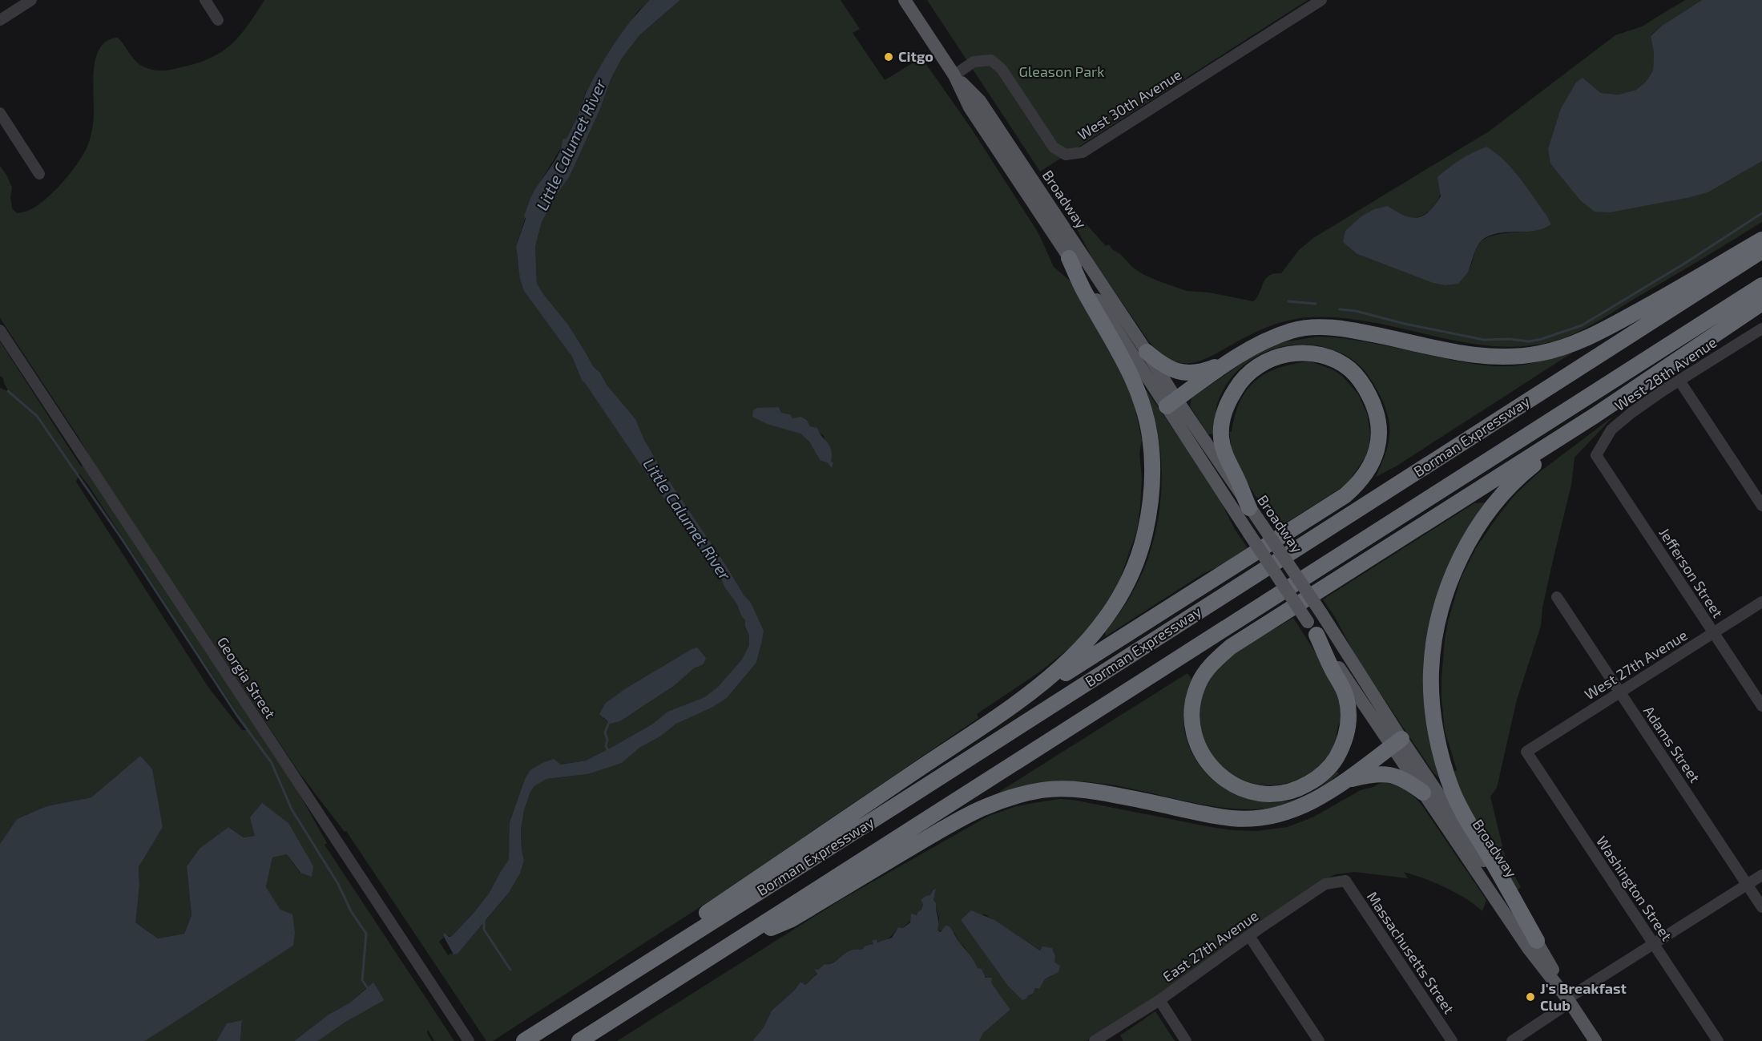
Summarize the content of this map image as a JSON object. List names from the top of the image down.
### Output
{
  "streets": {
    "highway": ["Borman Expressway"],
    "main road": ["Broadway"],
    "street": [
      "West 30th Avenue",
      "West 28th Avenue",
      "Jefferson Street",
      "West 27th Avenue",
      "Georgia Street",
      "Adams Street",
      "Washington Street",
      "East 27th Avenue",
      "Massachusetts Street"
    ]
  },
  "crossings": [
    ["West 30th Avenue", "Broadway"],
    ["West 28th Avenue", "Jefferson Street"],
    ["Jefferson Street", "West 27th Avenue"],
    ["West 27th Avenue", "Adams Street"],
    ["West 27th Avenue", "Washington Street"],
    ["East 27th Avenue", "Massachusetts Street"]
  ],
  "water": ["Little Calumet River"],
  "parks": ["Gleason Park"],
  "places": ["Citgo", "J's Breakfast Club"]
}
